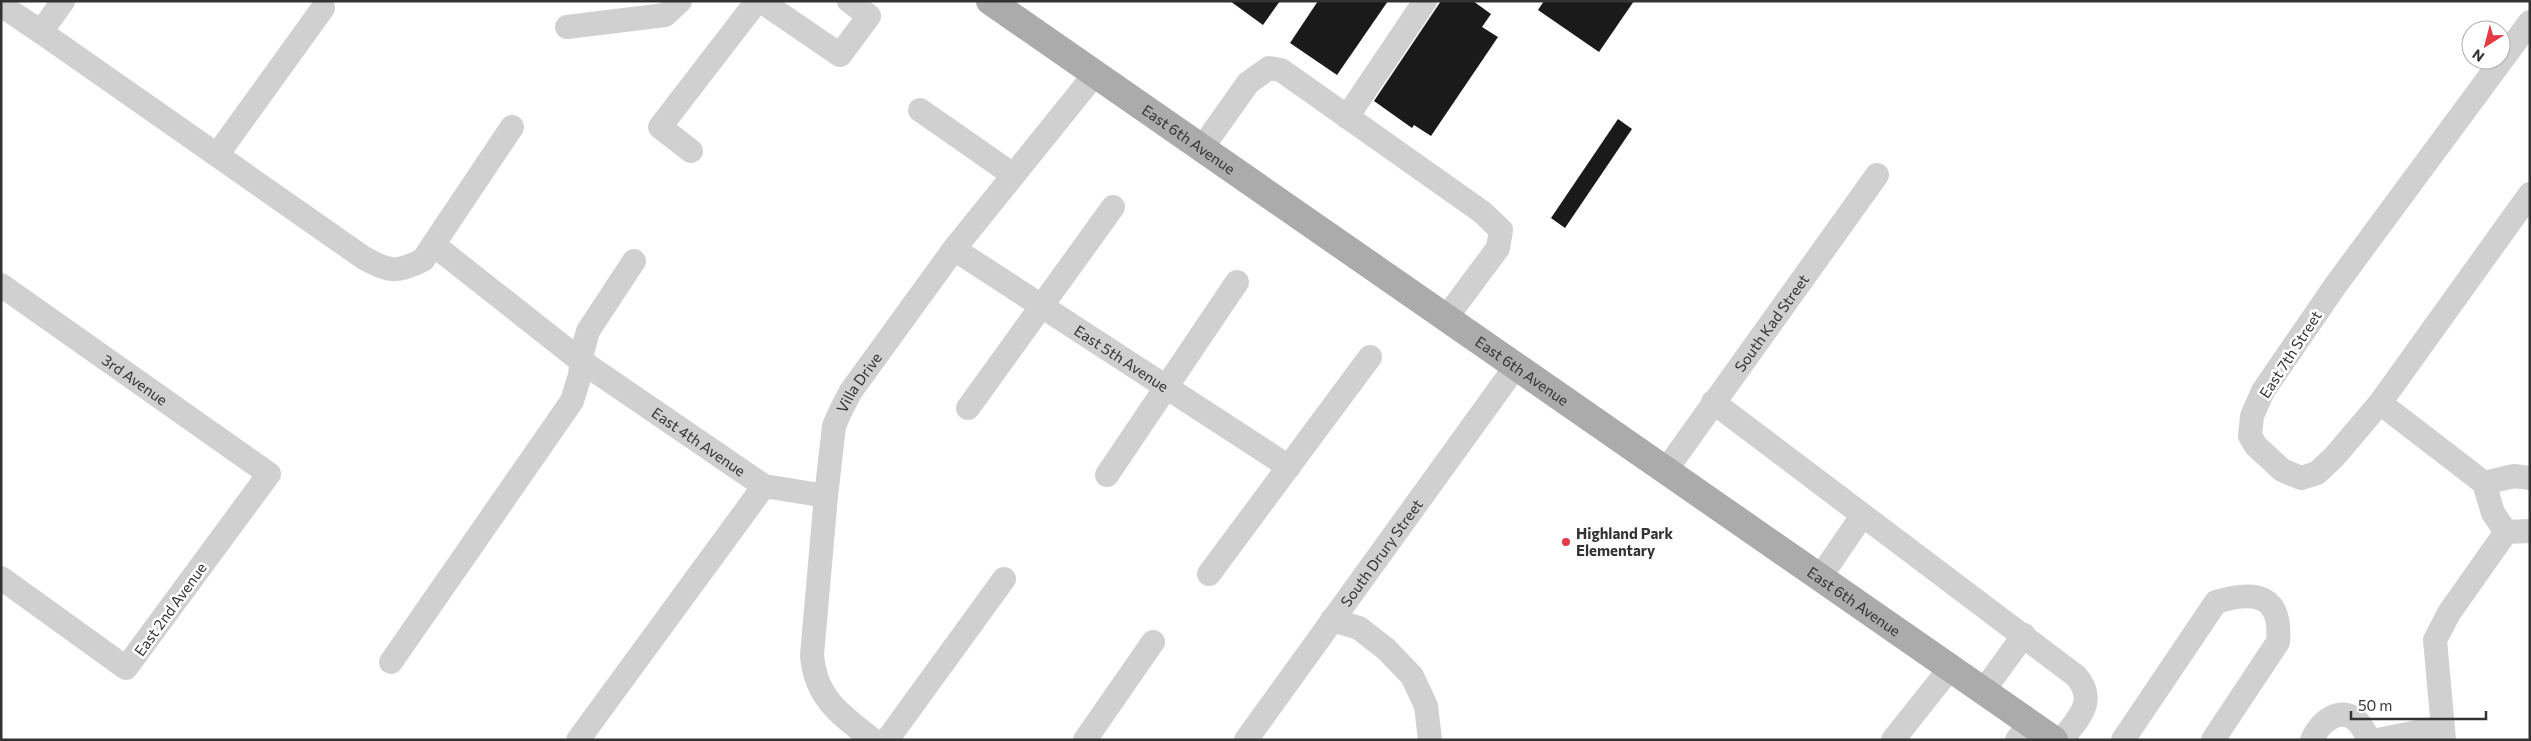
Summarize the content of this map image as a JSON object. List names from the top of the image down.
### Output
{
  "streets": {
    "main road": ["East 6th Avenue"],
    "street": [
      "South Kad Street",
      "East 7th Street",
      "East 5th Avenue",
      "3rd Avenue",
      "Villa Drive",
      "East 4th Avenue",
      "South Drury Street",
      "East 2nd Avenue"
    ]
  },
  "crossings": [
    ["East 6th Avenue", "South Kad Street"],
    ["East 6th Avenue", "Villa Drive"],
    ["East 6th Avenue", "South Drury Street"],
    ["East 5th Avenue", "Villa Drive"],
    ["3rd Avenue", "East 2nd Avenue"],
    ["Villa Drive", "East 4th Avenue"]
  ],
  "places": ["Highland Park Elementary"],
  "scale_bar": "50 m",
  "north": "bottom left"
}
